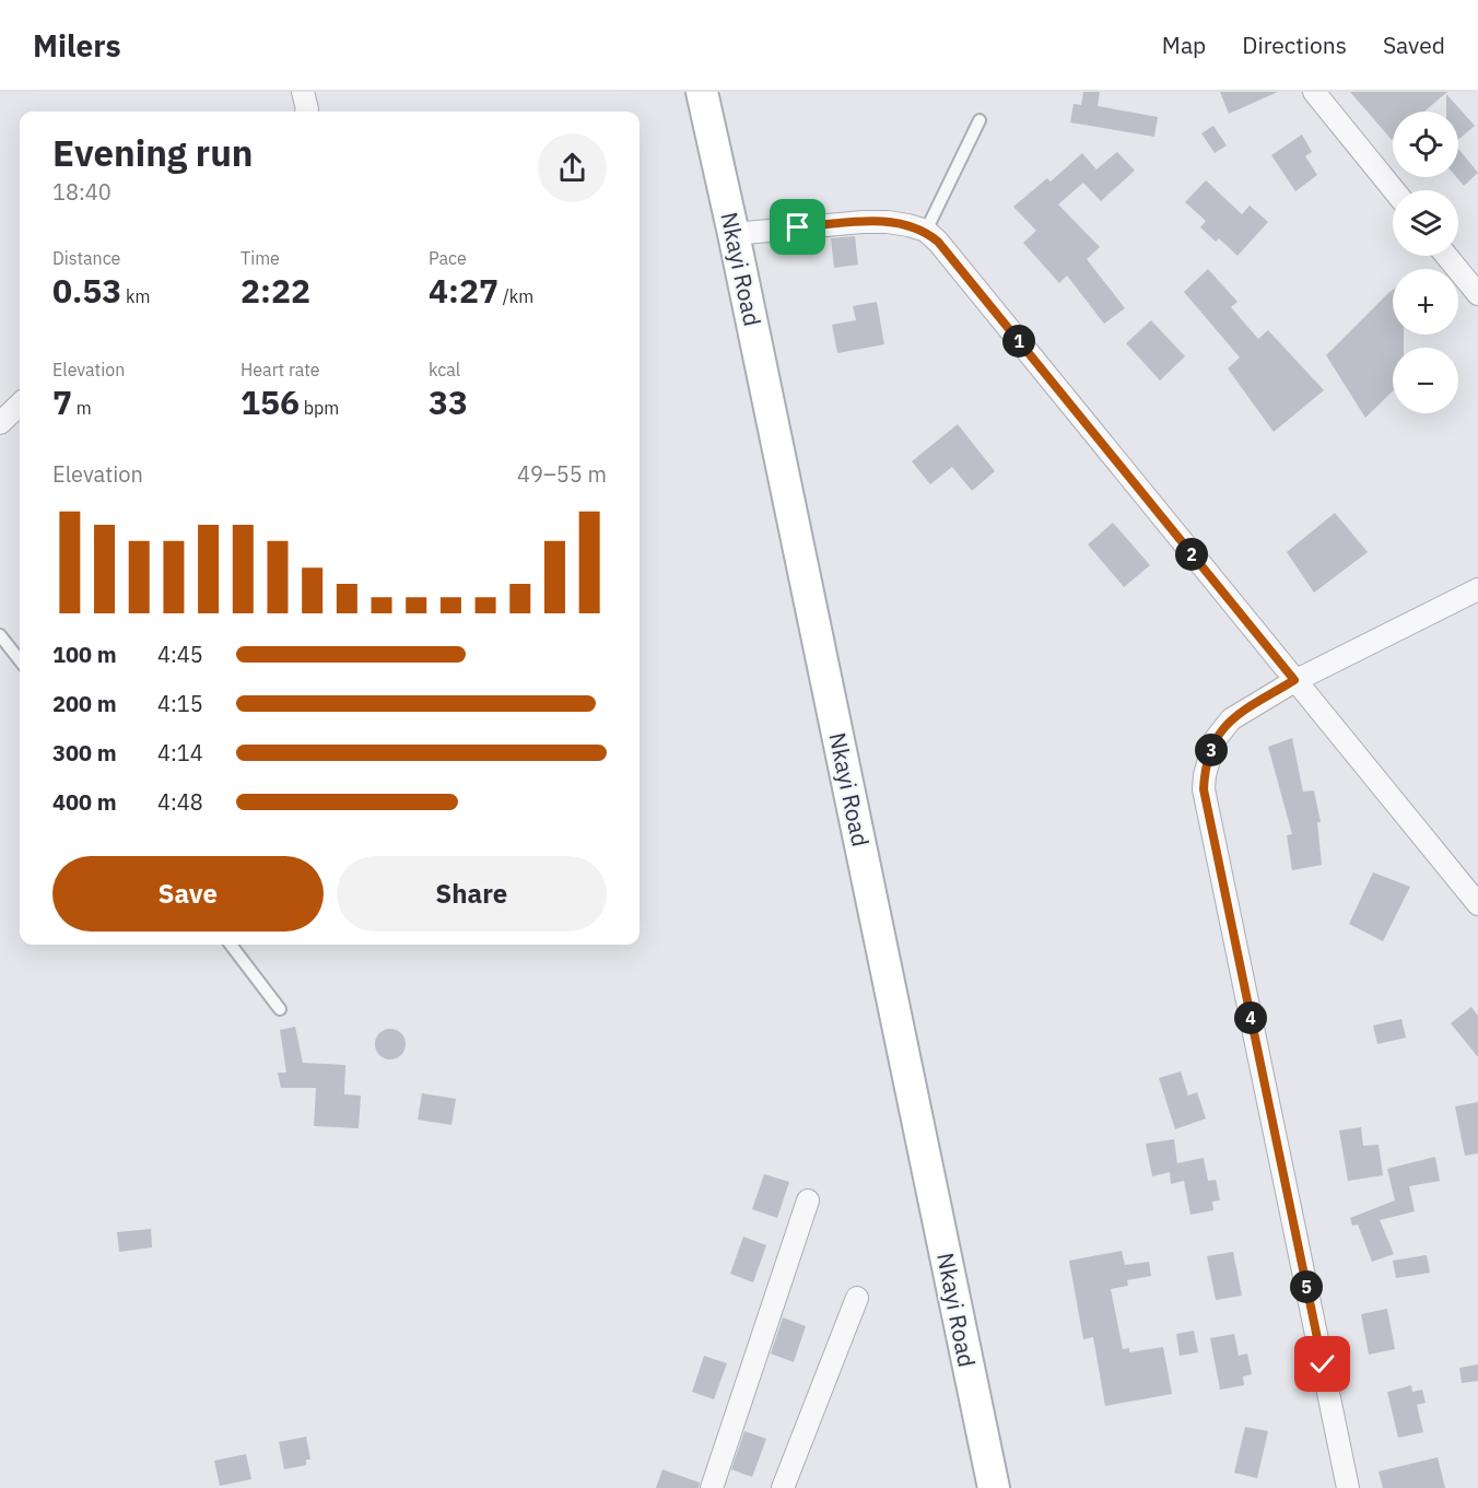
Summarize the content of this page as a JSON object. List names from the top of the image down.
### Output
{
  "streets": {
    "main road": ["Nkayi Road"]
  },
  "page": {
    "header": "Milers",
    "nav": ["Map", "Directions", "Saved"],
    "map_buttons": ["+", "−"],
    "heading": ["Evening run", "18:40"],
    "stats": [
      ["Distance", "0.53 km"],
      ["Time", "2:22"],
      ["Pace", "4:27 /km"],
      ["Elevation", "7 m"],
      ["Heart rate", "156 bpm"],
      ["kcal", "33"]
    ],
    "pins": [
      "1",
      "2",
      "3",
      "4",
      "5"
    ],
    "chart": ["Elevation", "49–55 m"],
    "list": [
      {
        "name": "100 m",
        "note": "4:45"
      },
      {
        "name": "200 m",
        "note": "4:15"
      },
      {
        "name": "300 m",
        "note": "4:14"
      },
      {
        "name": "400 m",
        "note": "4:48"
      }
    ],
    "buttons": ["Save", "Share"]
  }
}
